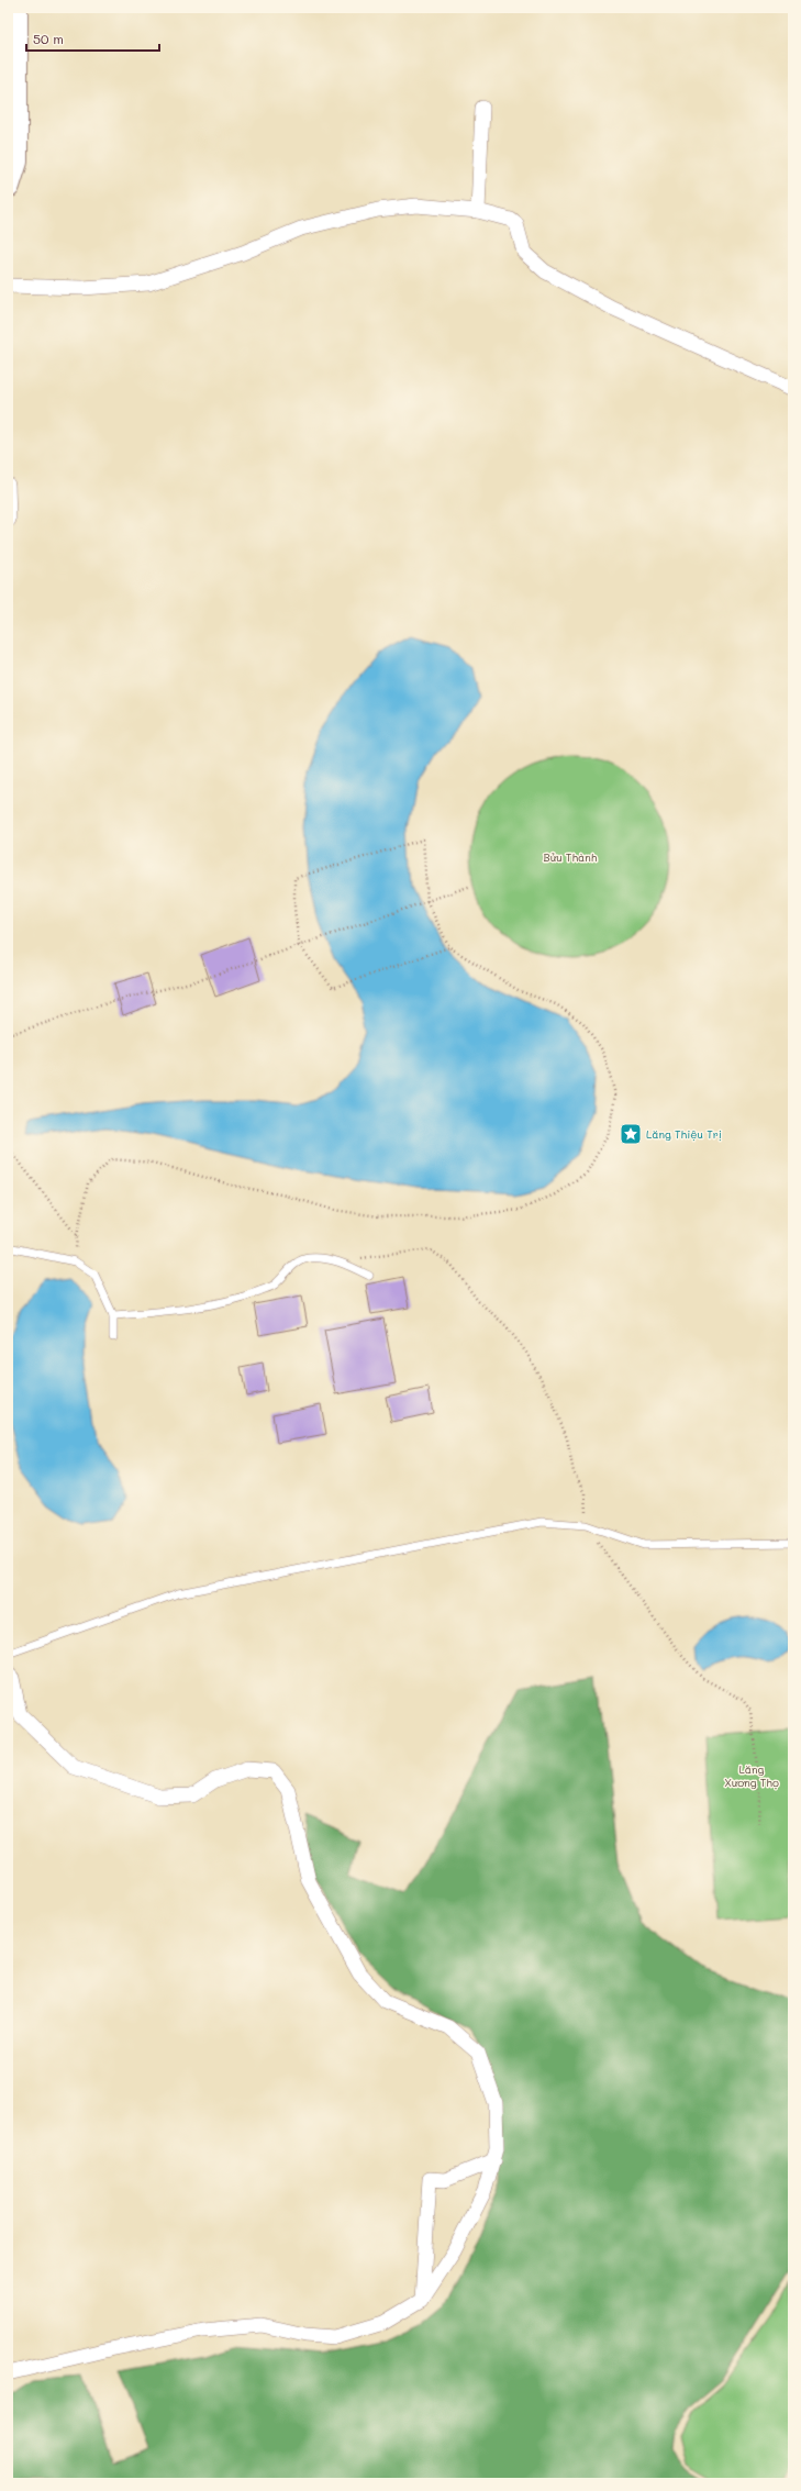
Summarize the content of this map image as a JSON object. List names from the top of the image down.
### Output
{
  "parks": ["Bửu Thành", "Lăng Xương Thọ"],
  "places": {
    "place": ["Lăng Thiệu Trị"]
  },
  "scale_bar": "50 m"
}
